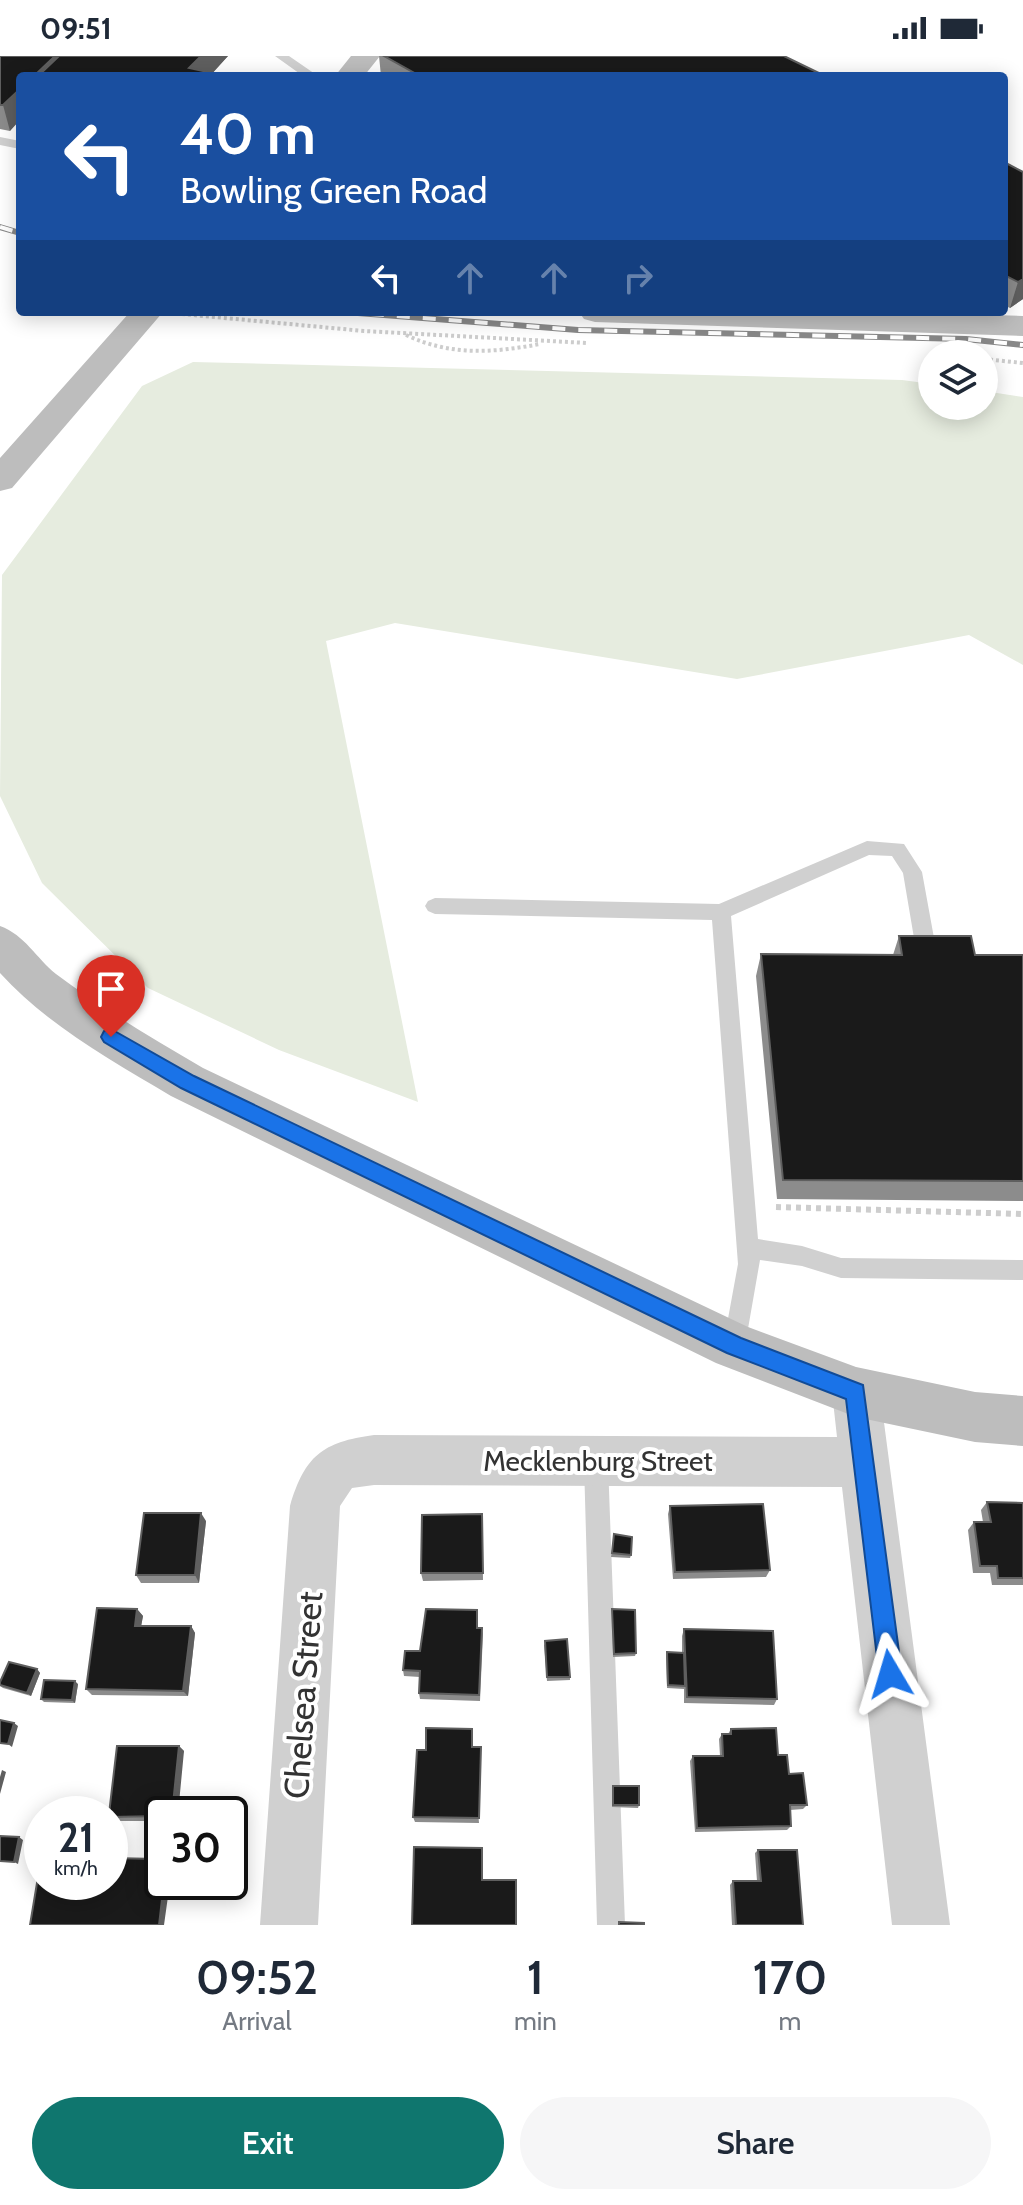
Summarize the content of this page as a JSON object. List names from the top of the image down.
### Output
{
  "streets": {
    "street": ["Mecklenburg Street", "Chelsea Street"]
  },
  "crossings": [
    ["Mecklenburg Street", "Chelsea Street"]
  ],
  "page": {
    "status": "09:51",
    "turn": ["40 m", "Bowling Green Road"],
    "speed": "21 km/h",
    "limit": "30",
    "eta": [
      "09:52",
      "Arrival",
      "1",
      "min",
      "170",
      "m"
    ],
    "buttons": ["Exit", "Share"]
  }
}
